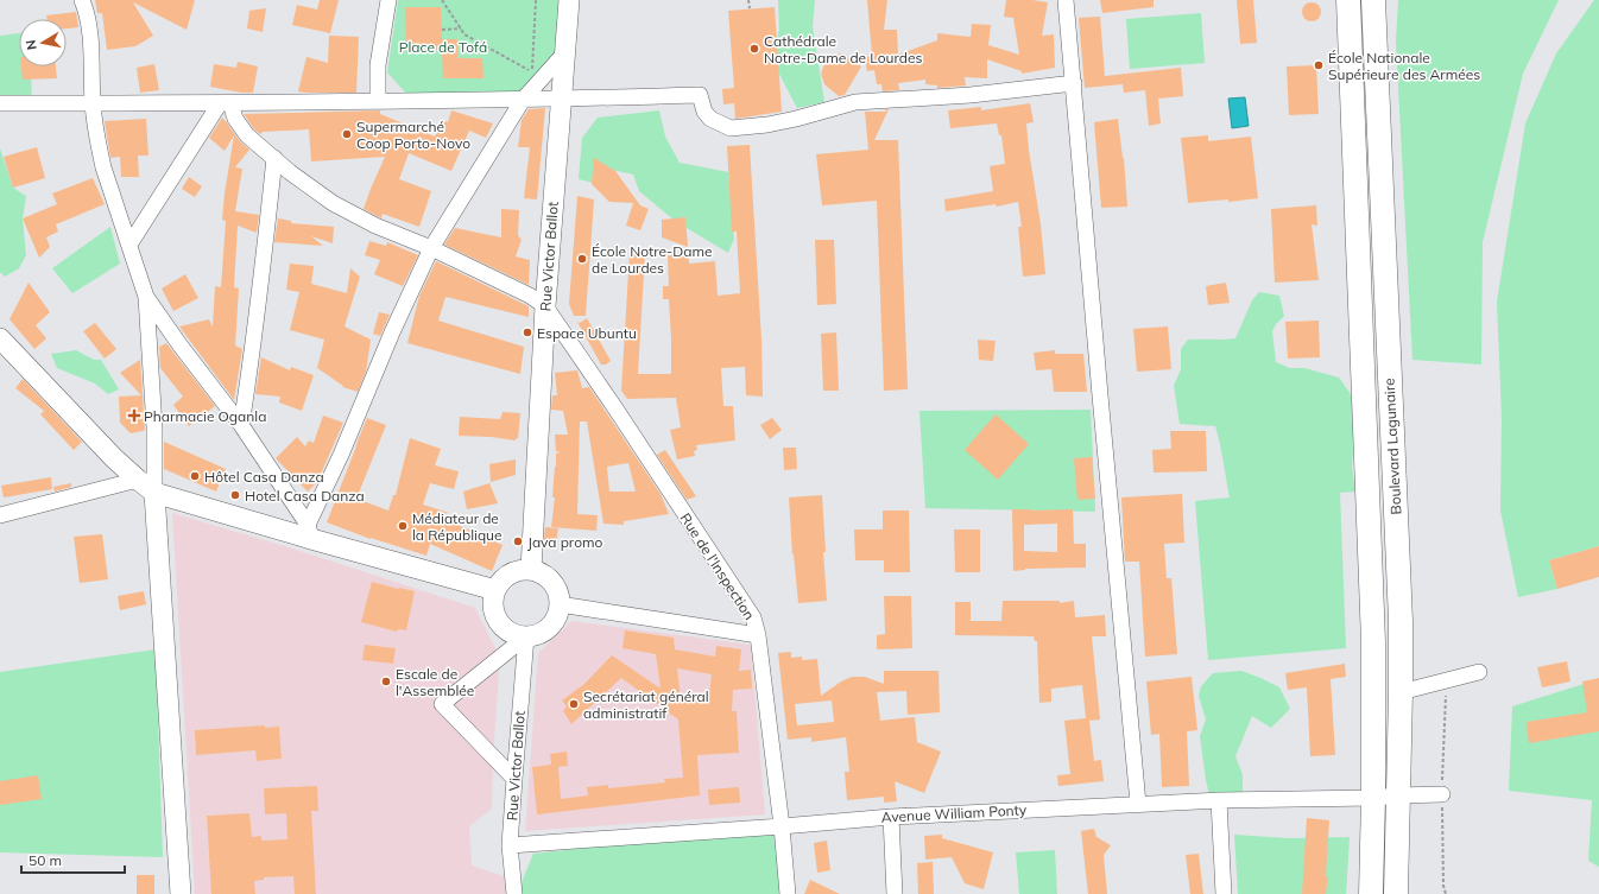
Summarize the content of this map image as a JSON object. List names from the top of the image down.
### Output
{
  "streets": {
    "highway": ["Boulevard Lagunaire"],
    "main road": ["Rue Victor Ballot"],
    "street": ["Rue de l'Inspection", "Avenue William Ponty"]
  },
  "crossings": [
    ["Rue Victor Ballot", "Rue de l'Inspection"],
    ["Rue Victor Ballot", "Avenue William Ponty"],
    ["Boulevard Lagunaire", "Avenue William Ponty"],
    ["Rue de l'Inspection", "Avenue William Ponty"]
  ],
  "parks": ["Place de Tofá"],
  "places": {
    "other": [
      "Cathédrale Notre-Dame de Lourdes",
      "École Nationale Supérieure des Armées",
      "Supermarché Coop Porto-Novo",
      "École Notre-Dame de Lourdes",
      "Espace Ubuntu",
      "Hôtel Casa Danza",
      "Hotel Casa Danza",
      "Médiateur de la République",
      "Java promo",
      "Escale de l'Assemblée",
      "Secrétariat général administratif"
    ],
    "health": ["Pharmacie Oganla"]
  },
  "scale_bar": "50 m",
  "north": "left"
}
